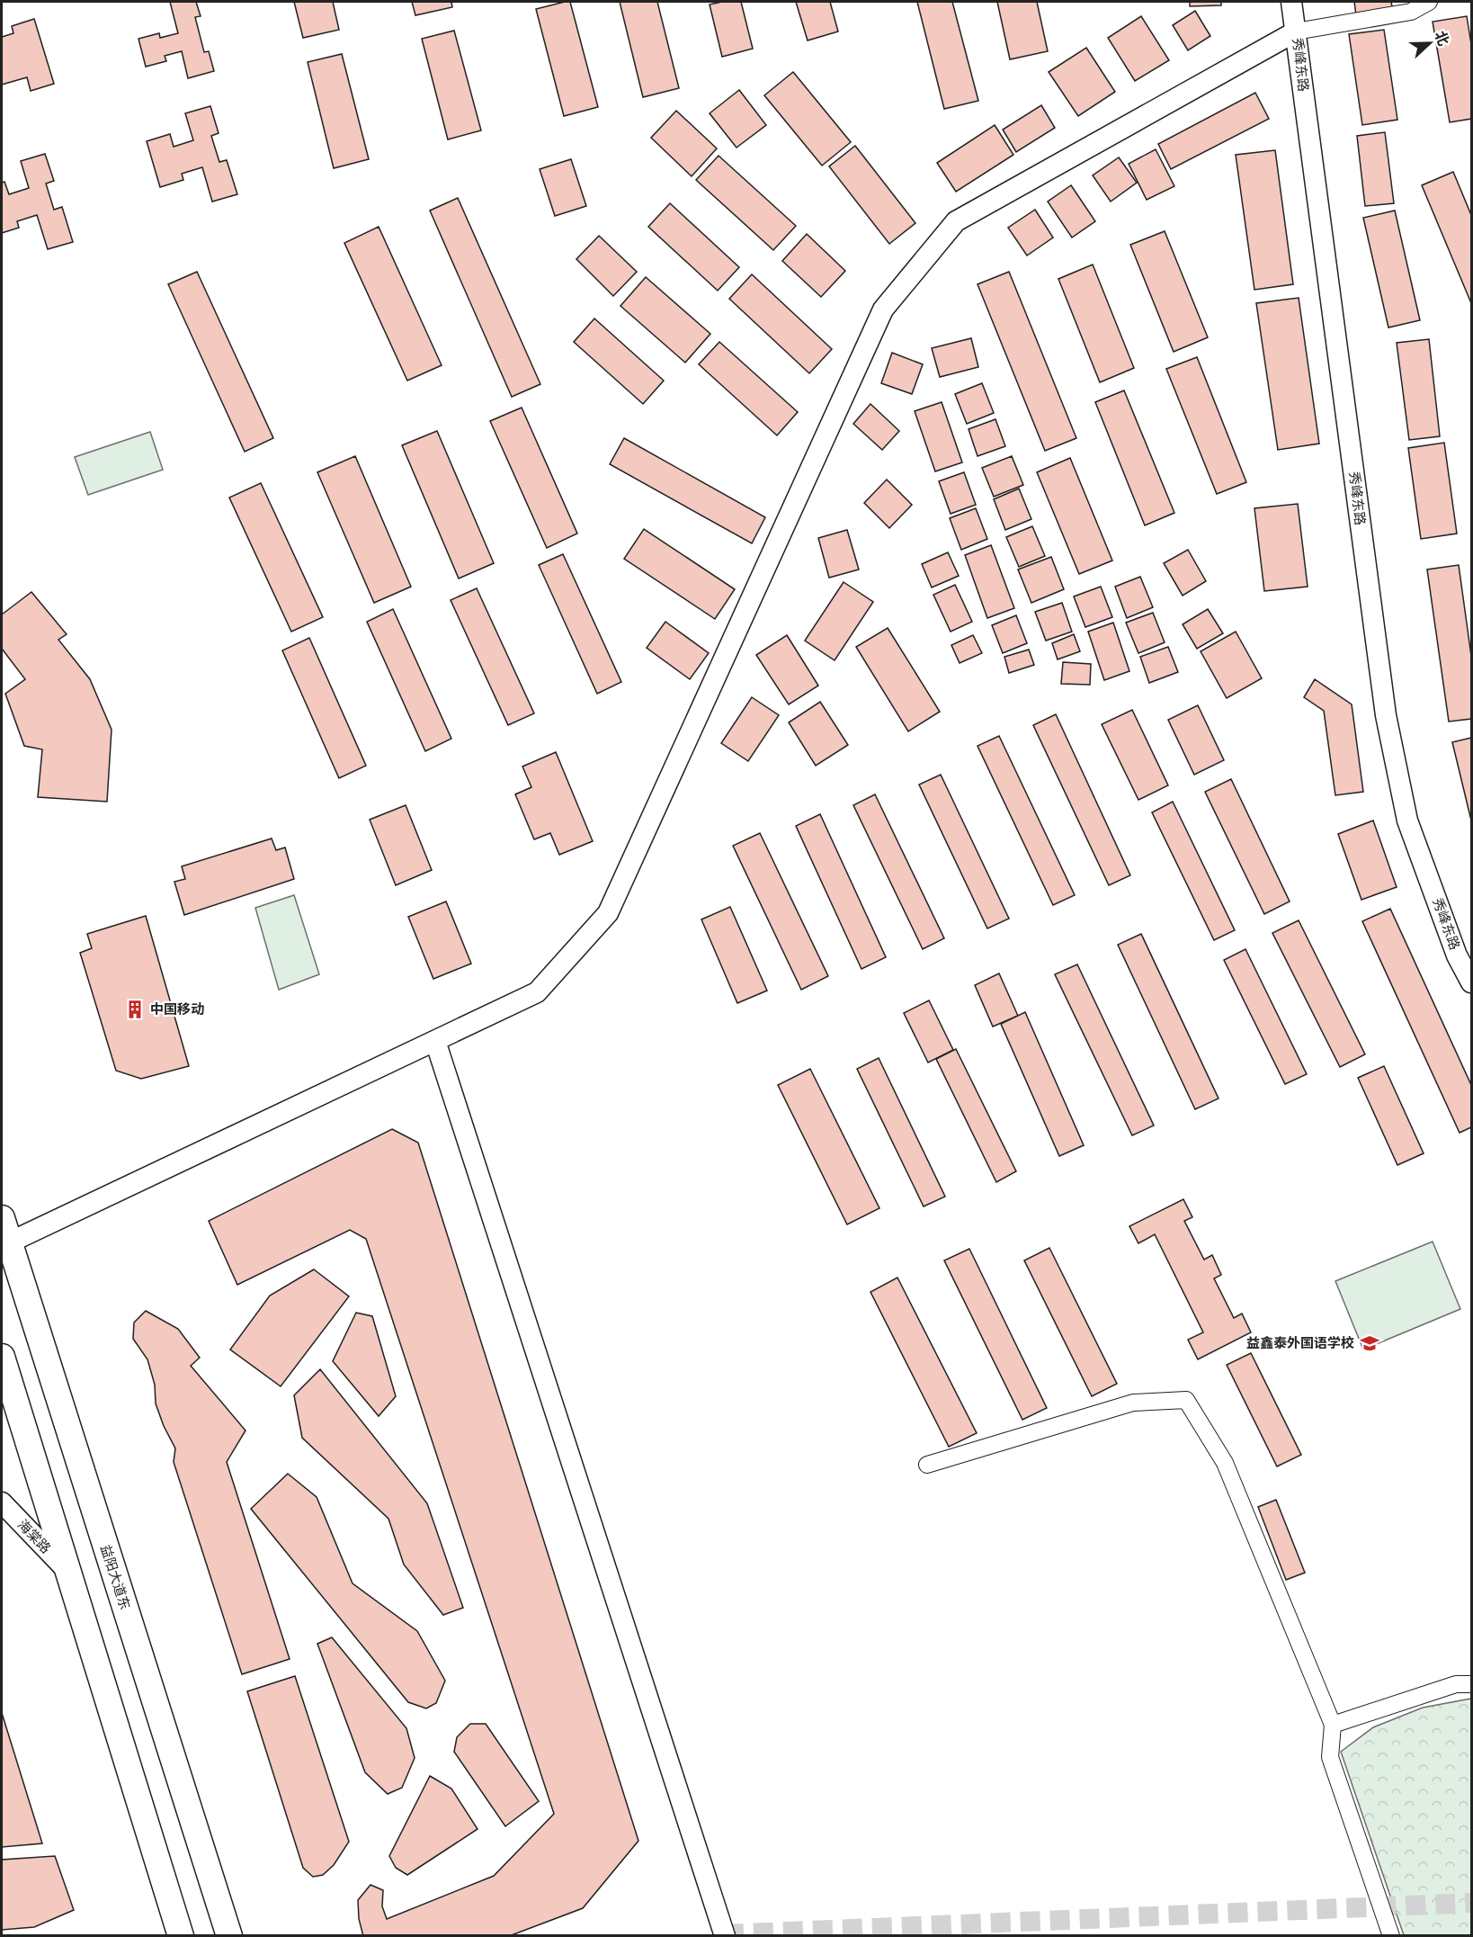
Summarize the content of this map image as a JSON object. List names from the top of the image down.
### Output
{
  "streets": {
    "main road": ["益阳大道东"],
    "street": ["秀峰东路", "海棠路"]
  },
  "places": {
    "building": ["中国移动"],
    "school or university": ["益鑫泰外国语学校"]
  },
  "north": "right"
}
